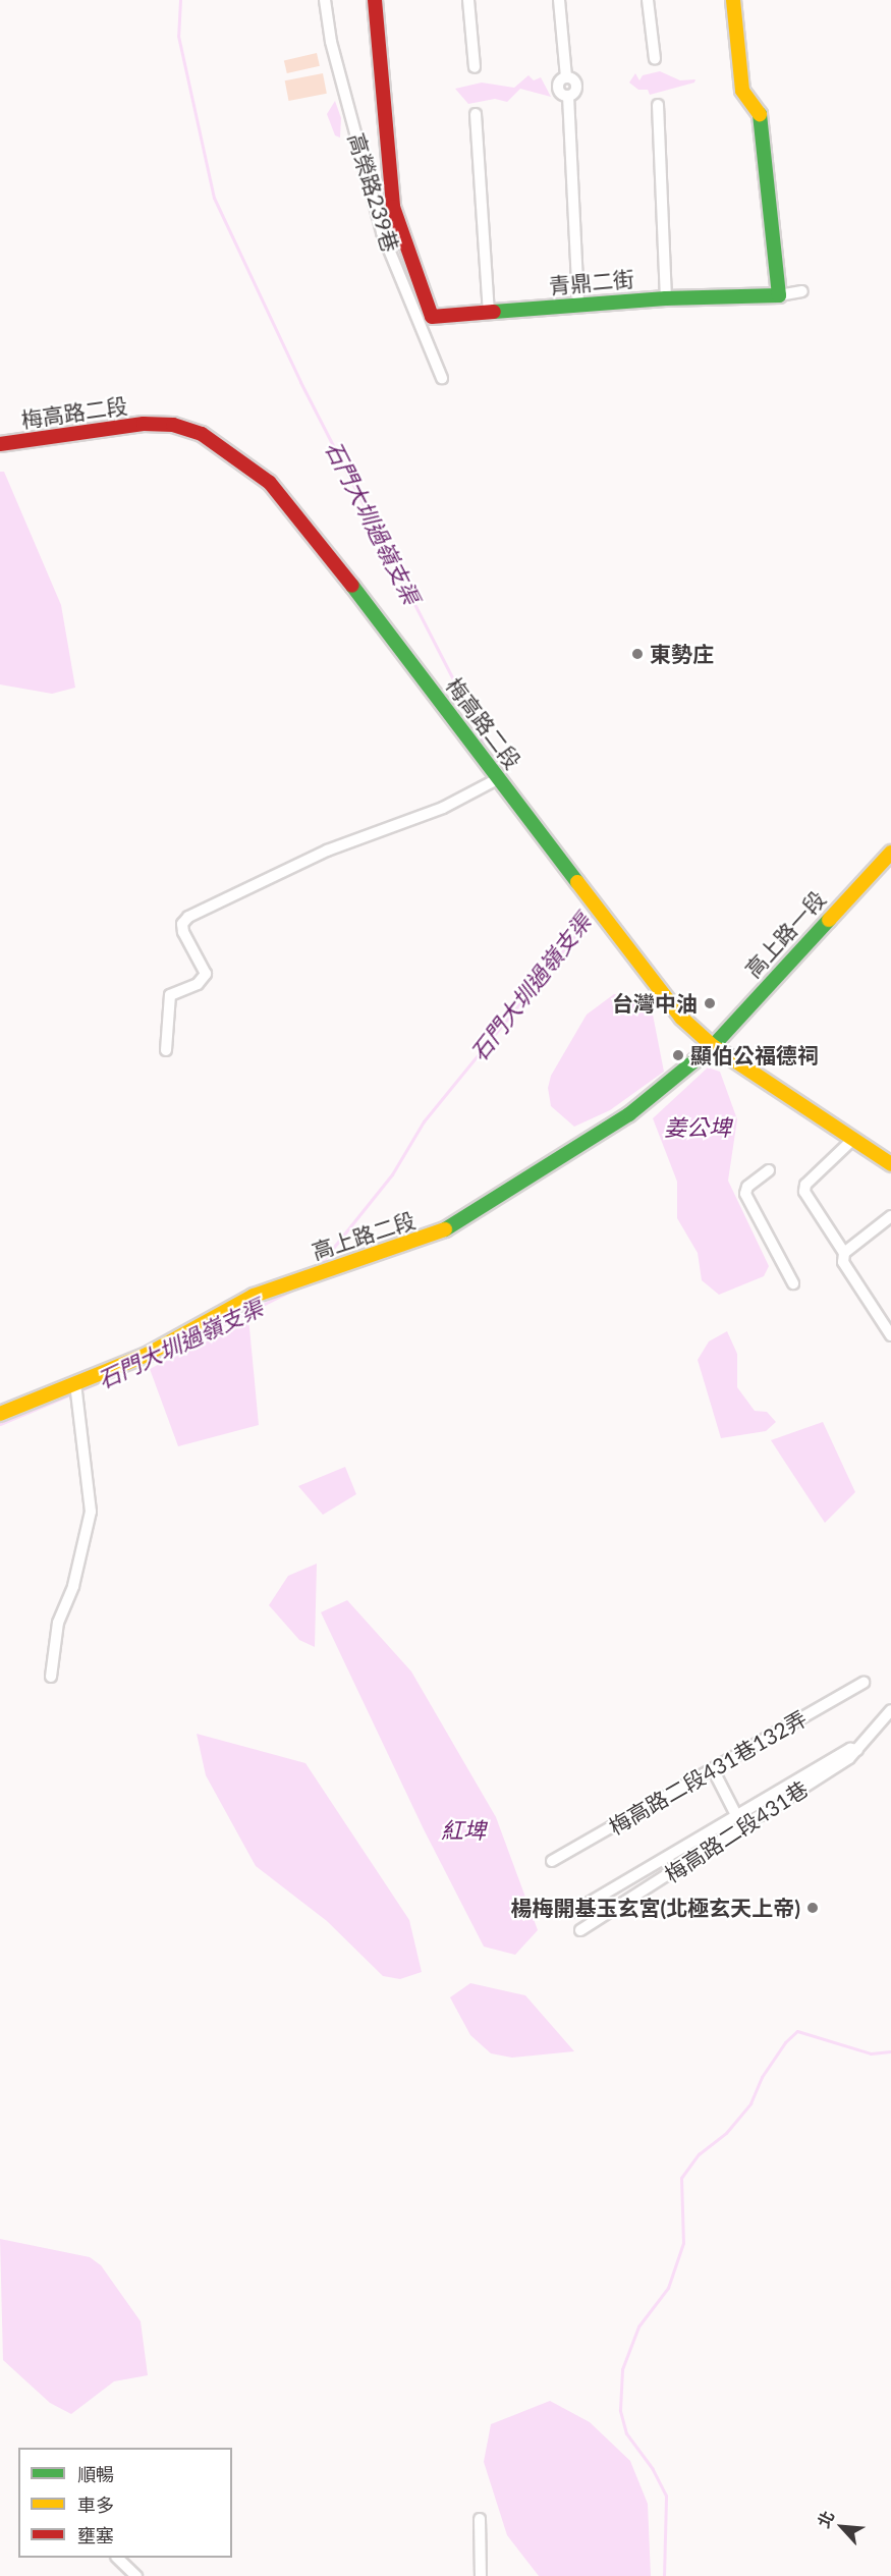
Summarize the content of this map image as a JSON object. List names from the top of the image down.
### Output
{
  "streets": {
    "street": [
      "高榮路239巷",
      "青鼎二街",
      "梅高路二段",
      "高上路一段",
      "高上路二段",
      "梅高路二段431巷132弄",
      "梅高路二段431巷"
    ]
  },
  "crossings": [
    ["梅高路二段", "高上路一段"],
    ["梅高路二段", "高上路二段"],
    ["高上路一段", "高上路二段"]
  ],
  "water": ["石門大圳過嶺支渠", "姜公埤", "紅埤"],
  "places": [
    "東勢庄",
    "台灣中油",
    "顯伯公福德祠",
    "楊梅開基玉玄宮(北極玄天上帝)"
  ],
  "legend": ["順暢", "車多", "壅塞"],
  "north": "top left"
}
